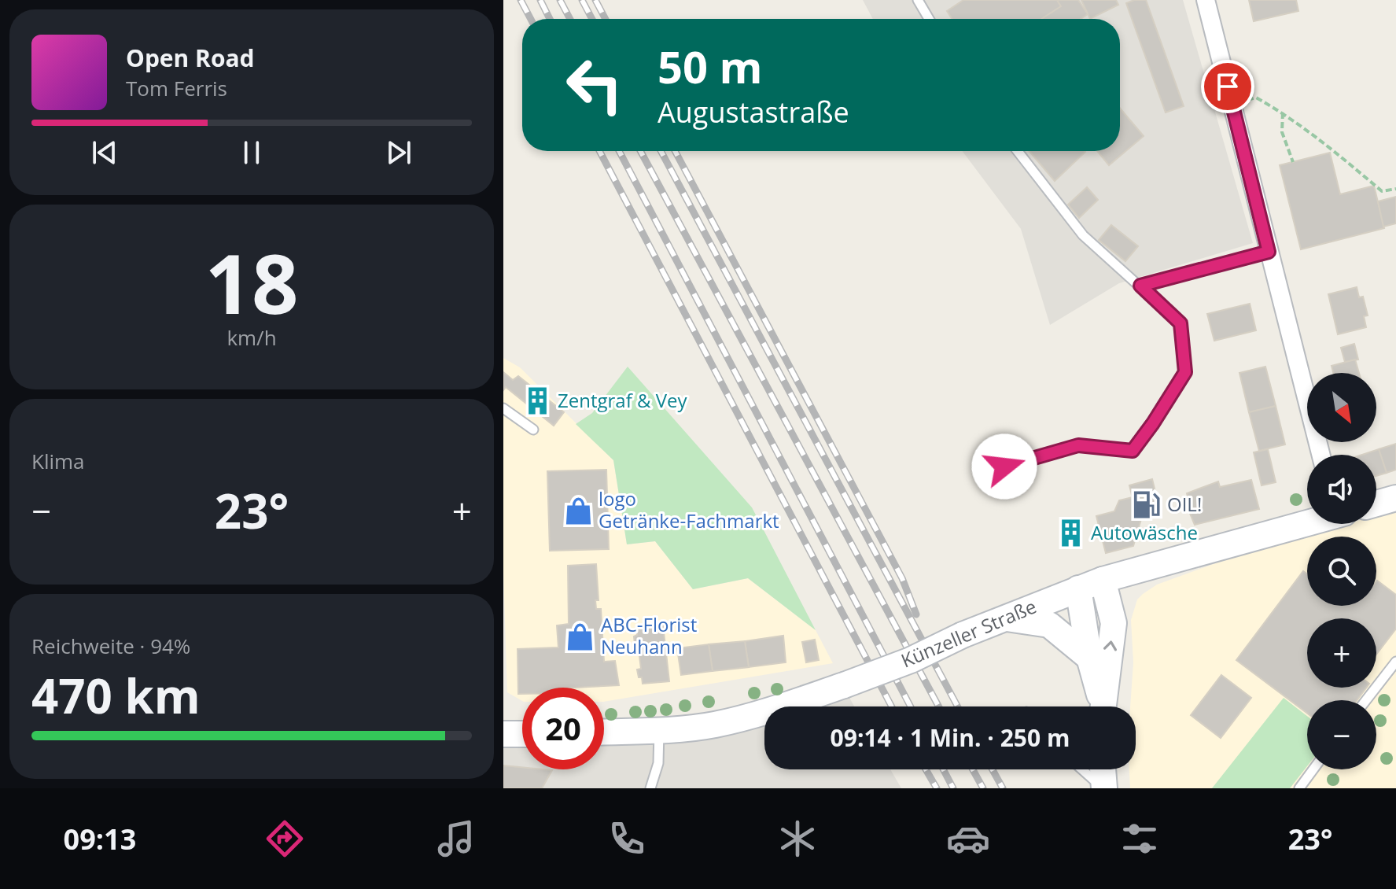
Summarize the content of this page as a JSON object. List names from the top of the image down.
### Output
{
  "streets": {
    "main road": ["Künzeller Straße"]
  },
  "places": {
    "building": ["Zentgraf & Vey", "Autowäsche"],
    "fuel station": ["OIL!"],
    "shop": ["logo Getränke-Fachmarkt", "ABC-Florist Neuhann"]
  },
  "north": "bottom right",
  "page": {
    "turn": ["50 m", "Augustastraße"],
    "song": ["Open Road", "Tom Ferris"],
    "tile": [
      ["18", "km/h"],
      "Klima",
      ["Reichweite · 94%", "470 km"]
    ],
    "map_buttons": ["+", "−"],
    "heat": ["−", "23°", "+"],
    "limit": "20",
    "trip": "09:14 · 1 Min. · 250 m",
    "tabs": ["09:13", "23°"]
  }
}
